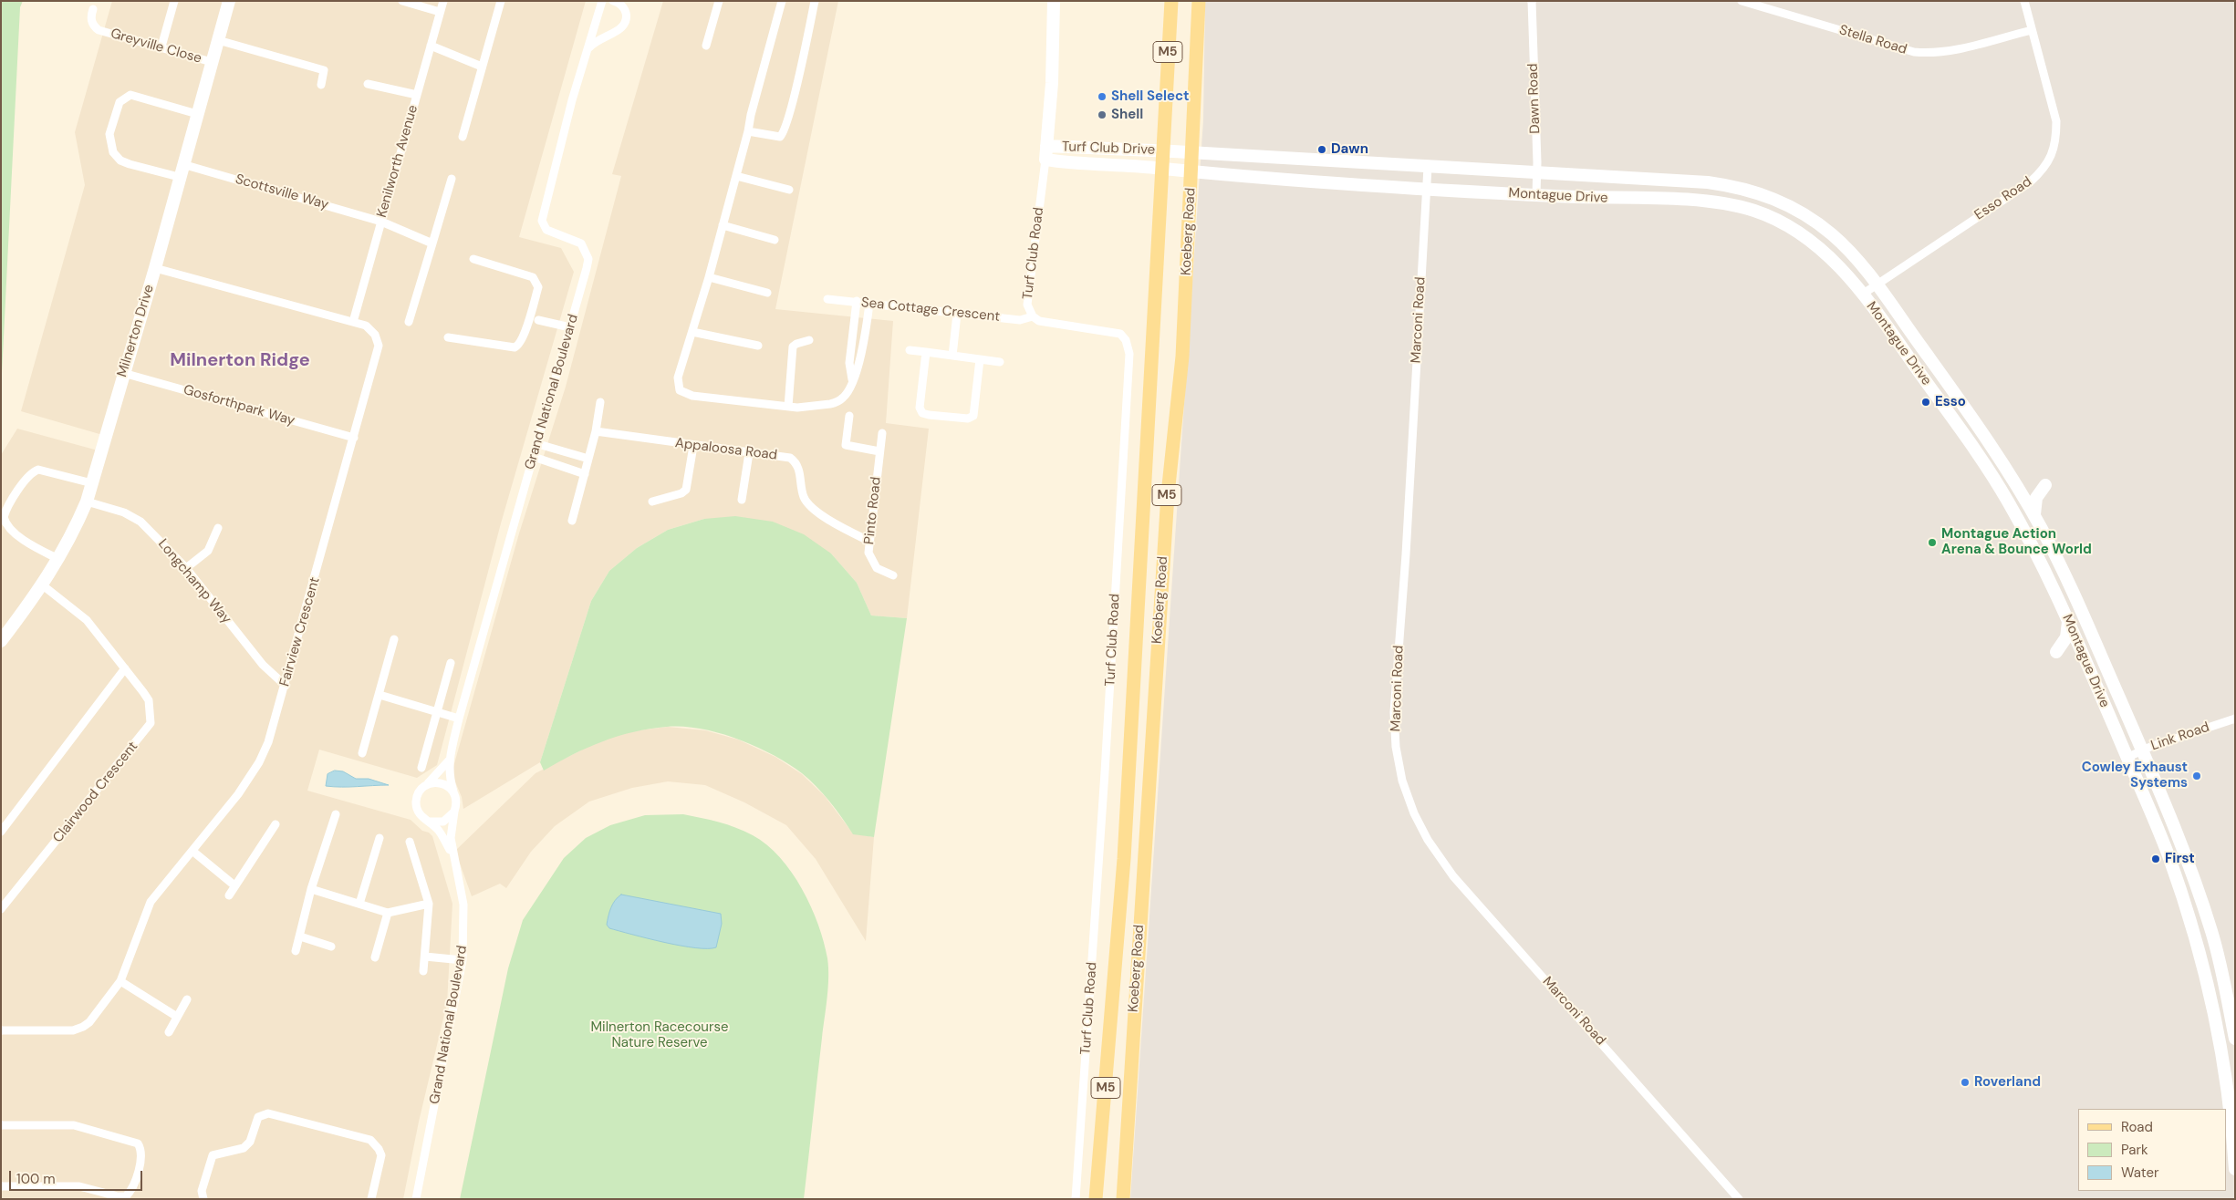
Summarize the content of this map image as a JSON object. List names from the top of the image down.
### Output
{
  "streets": {
    "main road": [
      "M5",
      "Turf Club Drive",
      "Montague Drive",
      "Koeberg Road",
      "Milnerton Drive"
    ],
    "street": [
      "Stella Road",
      "Greyville Close",
      "Dawn Road",
      "Kenilworth Avenue",
      "Scottsville Way",
      "Esso Road",
      "Turf Club Road",
      "Sea Cottage Crescent",
      "Marconi Road",
      "Grand National Boulevard",
      "Gosforthpark Way",
      "Appaloosa Road",
      "Pinto Road",
      "Longchamp Way",
      "Fairview Crescent",
      "Link Road",
      "Clairwood Crescent"
    ]
  },
  "crossings": [
    ["Stella Road", "Esso Road"],
    ["Greyville Close", "Milnerton Drive"],
    ["Dawn Road", "Montague Drive"],
    ["Turf Club Drive", "Montague Drive"],
    ["Turf Club Drive", "Koeberg Road"],
    ["Turf Club Drive", "Turf Club Road"],
    ["Kenilworth Avenue", "Scottsville Way"],
    ["Kenilworth Avenue", "Fairview Crescent"],
    ["Scottsville Way", "Milnerton Drive"],
    ["Montague Drive", "Esso Road"],
    ["Montague Drive", "Koeberg Road"],
    ["Montague Drive", "Marconi Road"],
    ["Montague Drive", "Link Road"],
    ["Turf Club Road", "Sea Cottage Crescent"],
    ["Milnerton Drive", "Gosforthpark Way"],
    ["Milnerton Drive", "Longchamp Way"],
    ["Milnerton Drive", "Fairview Crescent"],
    ["Milnerton Drive", "Clairwood Crescent"],
    ["Gosforthpark Way", "Fairview Crescent"],
    ["Appaloosa Road", "Pinto Road"],
    ["Longchamp Way", "Fairview Crescent"]
  ],
  "districts": ["Milnerton Ridge"],
  "parks": ["Milnerton Racecourse Nature Reserve"],
  "places": [
    "Shell Select",
    "Shell",
    "Dawn",
    "Esso",
    "Montague Action Arena & Bounce World",
    "Cowley Exhaust Systems",
    "First",
    "Roverland"
  ],
  "legend": ["Road", "Park", "Water"],
  "scale_bar": "100 m"
}
